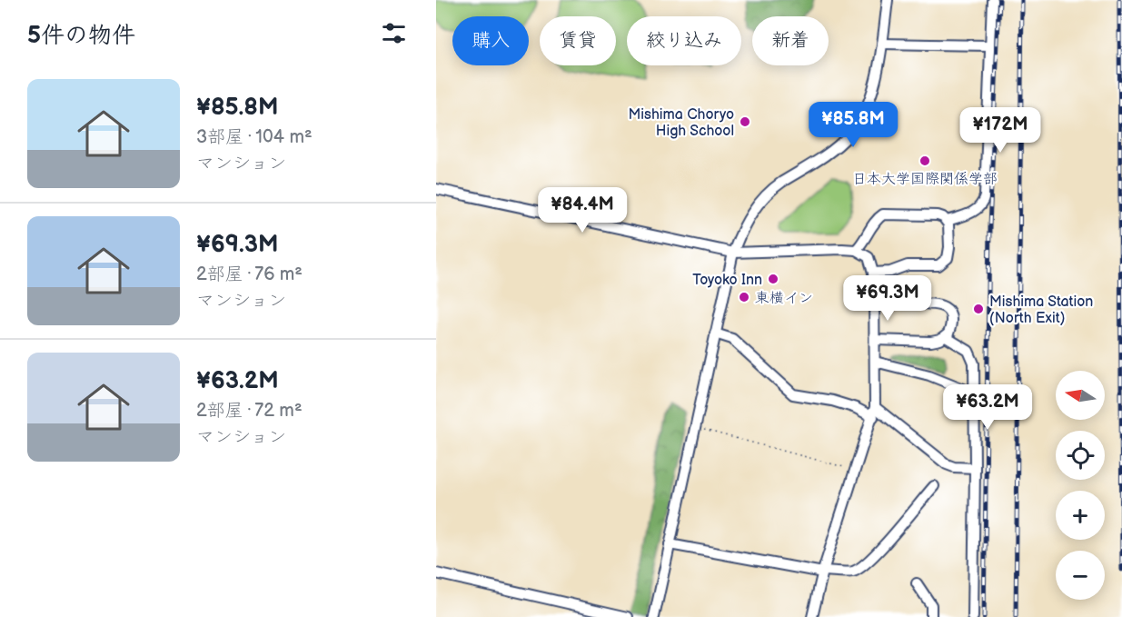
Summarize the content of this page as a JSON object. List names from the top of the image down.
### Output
{
  "places": [
    "Mishima Choryo High School",
    "日本大学国際関係学部",
    "Toyoko Inn",
    "東横イン",
    "Mishima Station (North Exit)"
  ],
  "north": "left",
  "page": {
    "heading": "5件の物件",
    "chip": [
      "購入",
      "賃貸",
      "絞り込み",
      "新着"
    ],
    "list": [
      {
        "name": "¥85.8M",
        "note": "3部屋 · 104 m² · マンション"
      },
      {
        "name": "¥69.3M",
        "note": "2部屋 · 76 m² · マンション"
      },
      {
        "name": "¥63.2M",
        "note": "2部屋 · 72 m² · マンション"
      }
    ],
    "price": [
      "¥85.8M",
      "¥172M",
      "¥84.4M",
      "¥69.3M",
      "¥63.2M"
    ],
    "map_buttons": ["+", "−"]
  }
}
